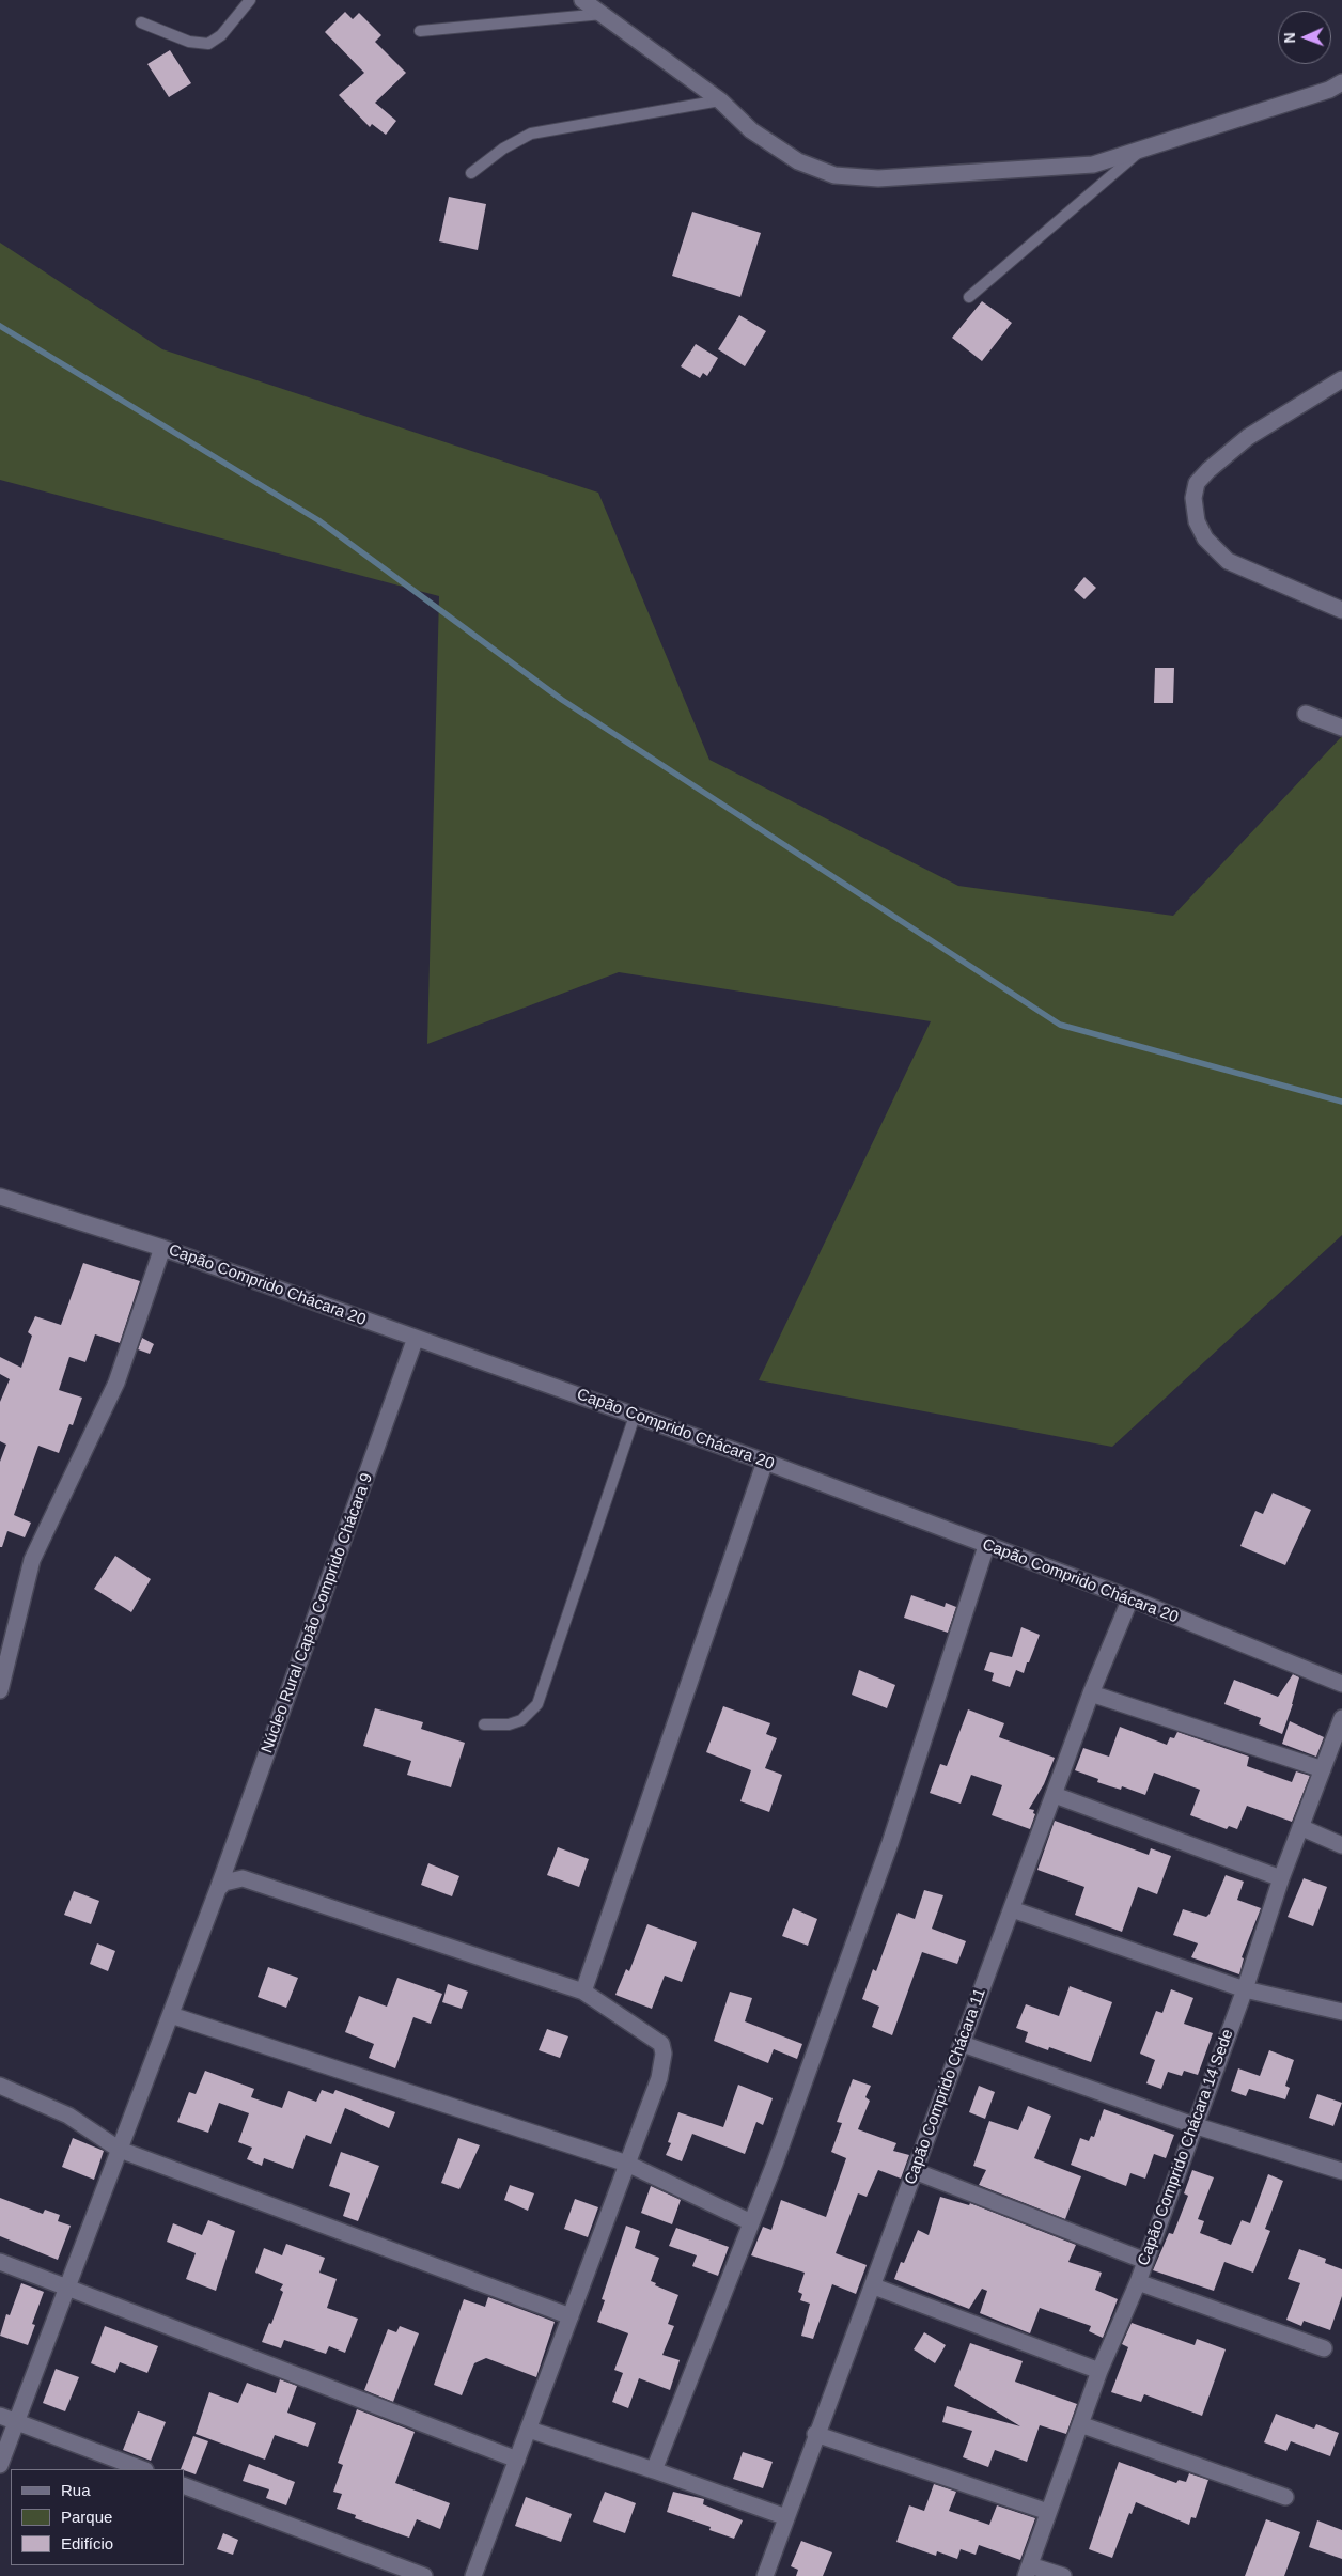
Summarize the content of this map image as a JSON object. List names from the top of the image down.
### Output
{
  "streets": {
    "street": [
      "Capão Comprido Chácara 20",
      "Núcleo Rural Capão Comprido Chácara 9",
      "Capão Comprido Chácara 11",
      "Capão Comprido Chácara 14 Sede"
    ]
  },
  "crossings": [
    ["Capão Comprido Chácara 20", "Núcleo Rural Capão Comprido Chácara 9"],
    ["Capão Comprido Chácara 20", "Capão Comprido Chácara 11"]
  ],
  "legend": ["Rua", "Parque", "Edifício"],
  "north": "left"
}
